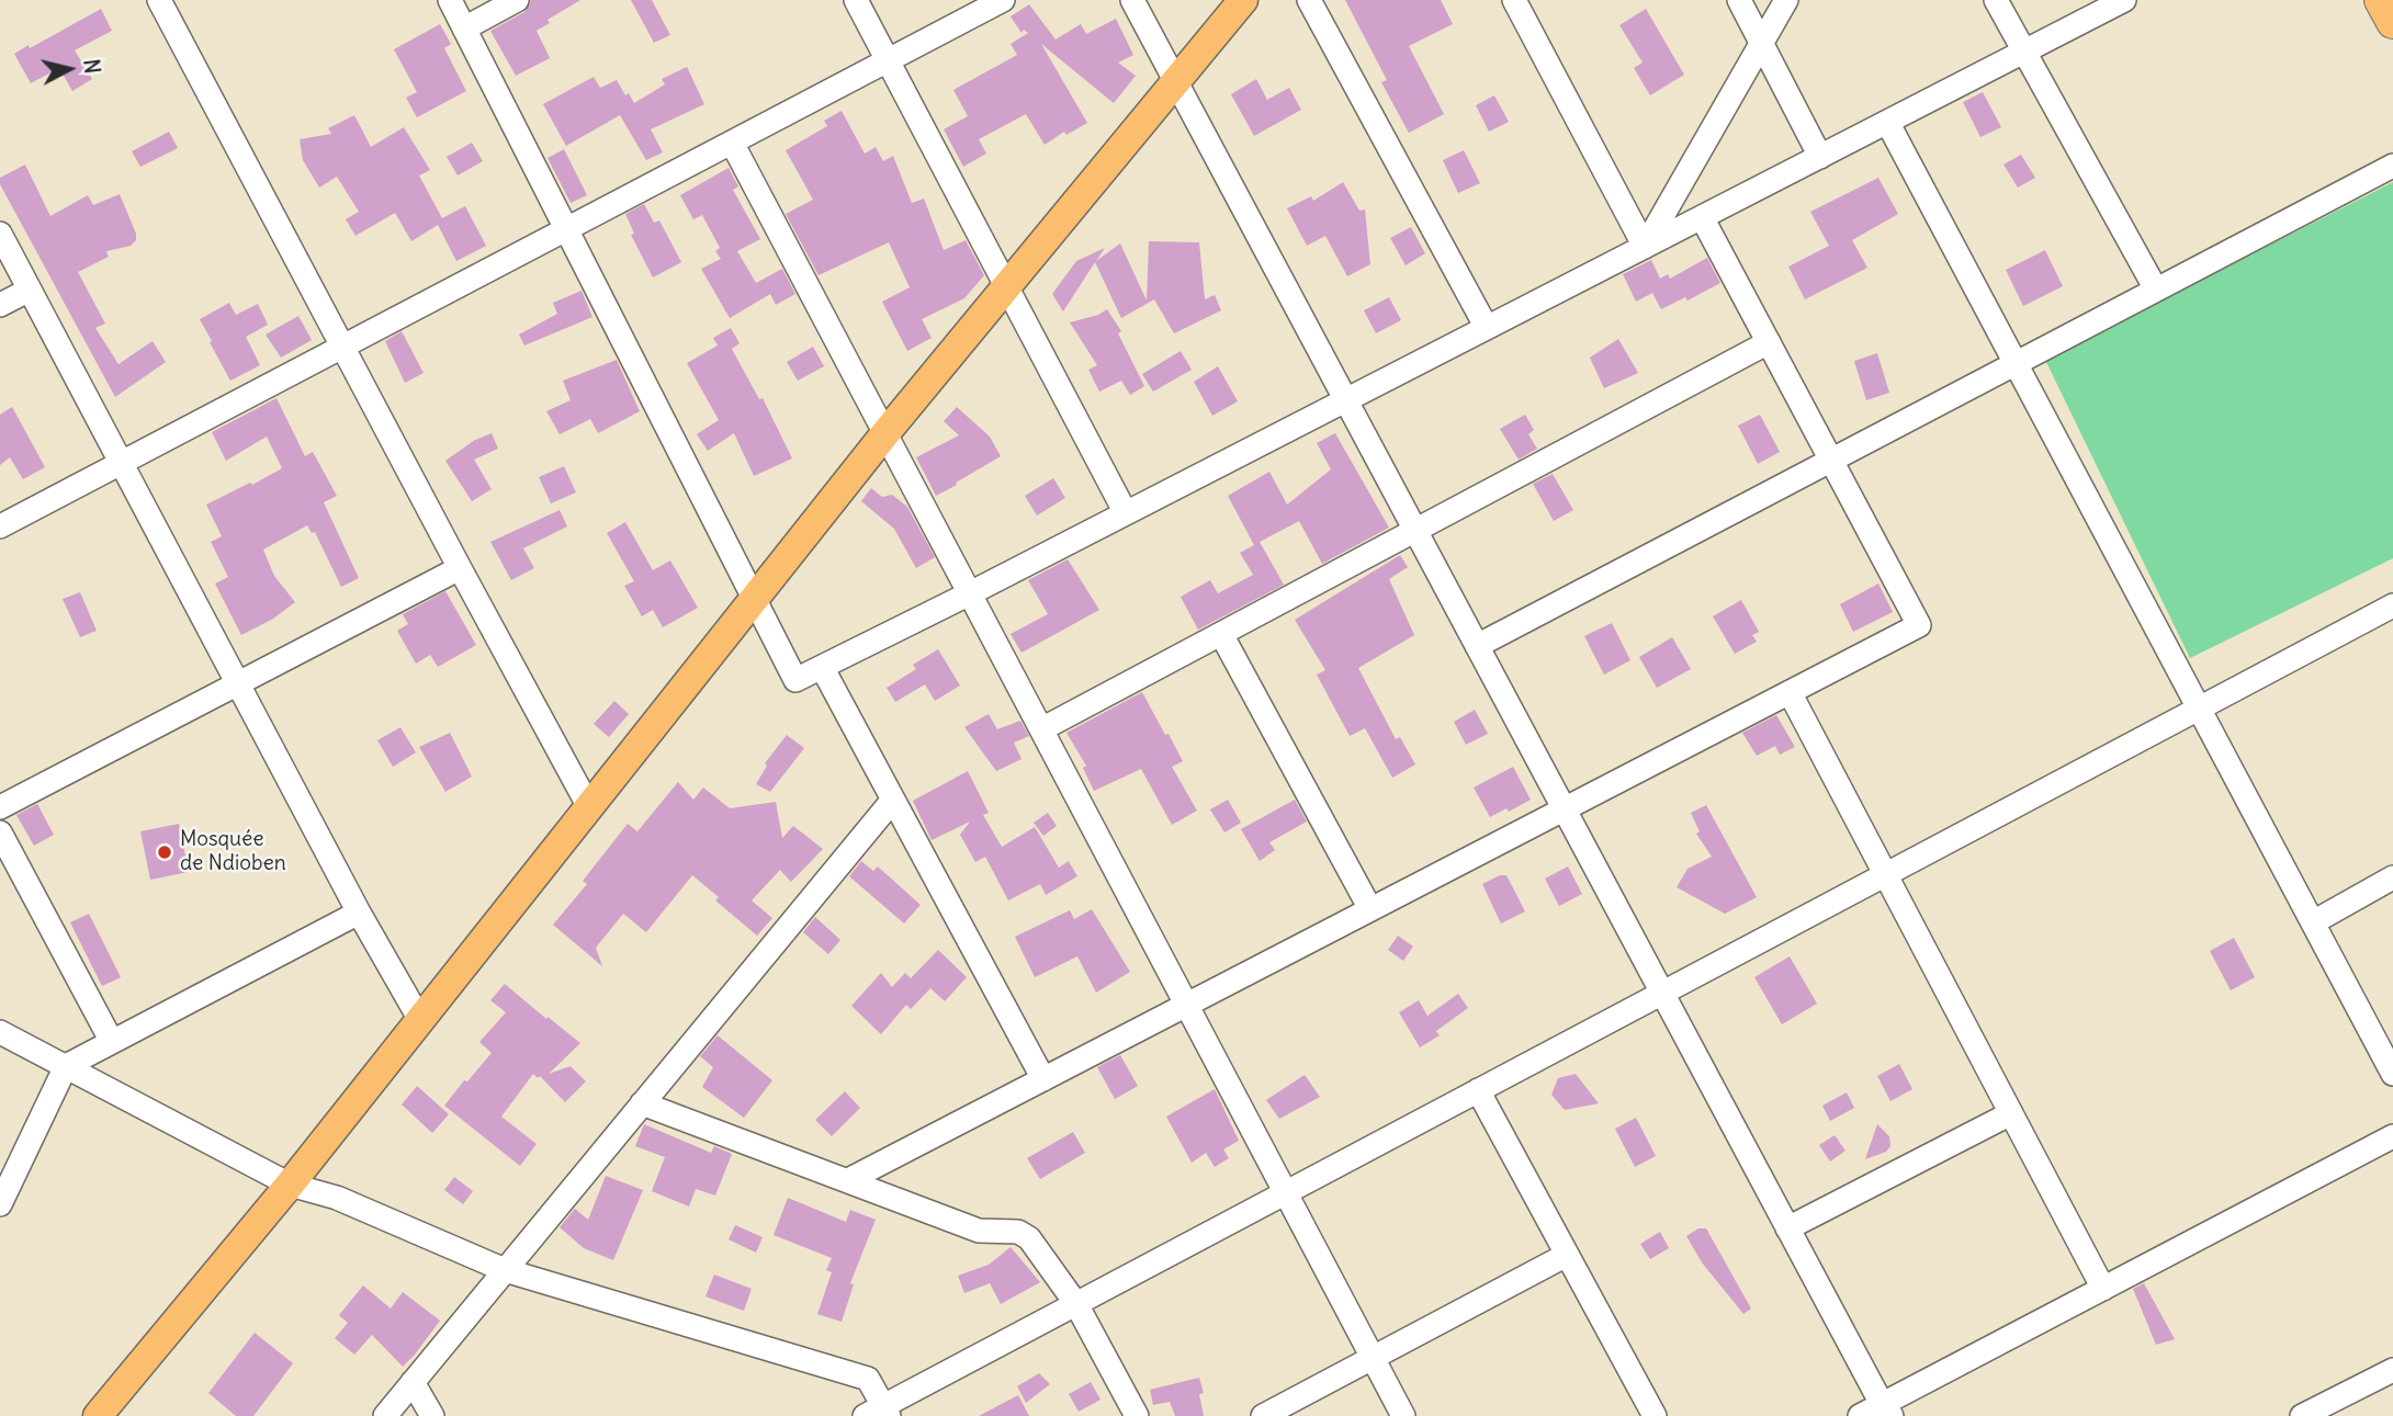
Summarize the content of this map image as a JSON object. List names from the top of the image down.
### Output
{
  "places": ["Mosquée de Ndioben"],
  "north": "right"
}
